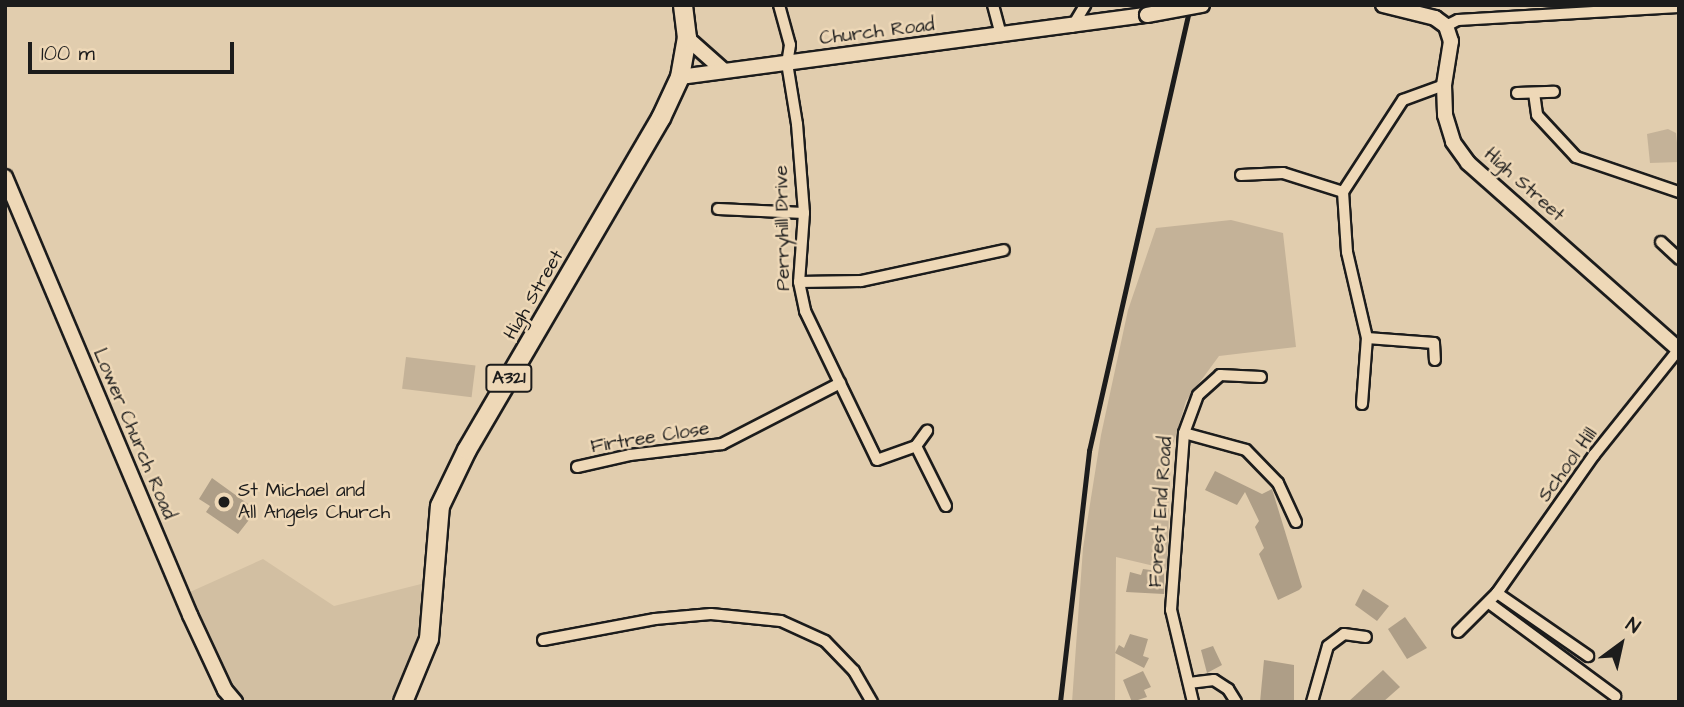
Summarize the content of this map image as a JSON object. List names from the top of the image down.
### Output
{
  "streets": {
    "main road": ["High Street", "A321"],
    "street": [
      "Church Road",
      "Perryhill Drive",
      "Lower Church Road",
      "Firtree Close",
      "School Hill",
      "Forest End Road"
    ]
  },
  "crossings": [
    ["Church Road", "High Street"],
    ["Church Road", "Perryhill Drive"],
    ["Church Road", "A321"],
    ["High Street", "A321"],
    ["High Street", "School Hill"],
    ["Perryhill Drive", "Firtree Close"]
  ],
  "places": ["St Michael and All Angels Church"],
  "scale_bar": "100 m",
  "north": "top right"
}
